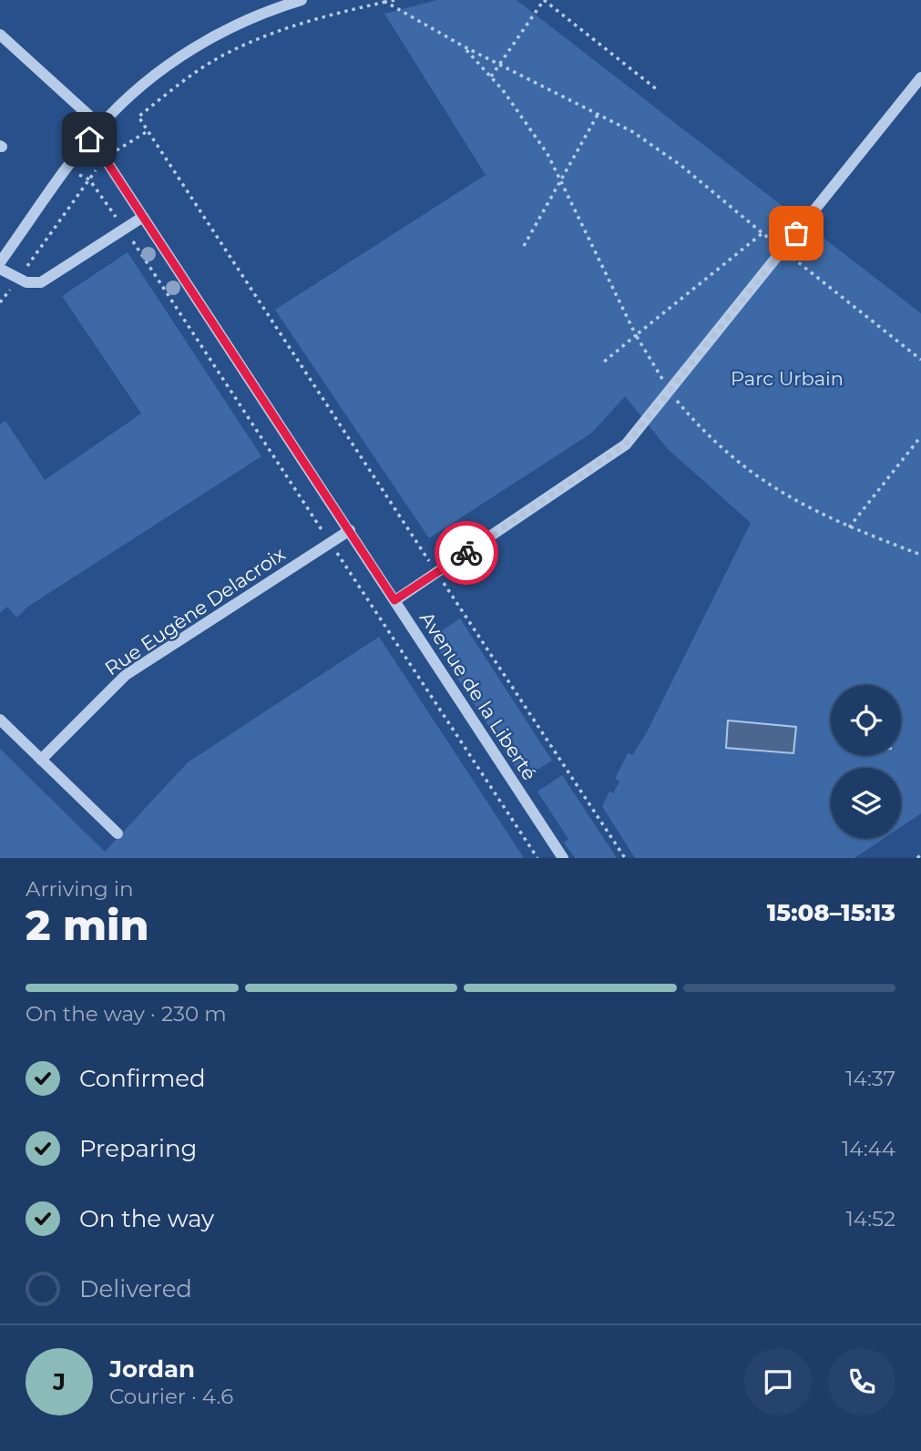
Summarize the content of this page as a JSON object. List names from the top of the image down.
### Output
{
  "streets": {
    "street": ["Rue Eugène Delacroix", "Avenue de la Liberté"]
  },
  "crossings": [
    ["Rue Eugène Delacroix", "Avenue de la Liberté"]
  ],
  "parks": ["Parc Urbain"],
  "page": {
    "heading": ["2 min", "Arriving in", "15:08–15:13"],
    "panel": ["Jordan", "Courier · 4.6"],
    "bar": "On the way · 230 m",
    "list": [
      ["Confirmed", "14:37"],
      ["Preparing", "14:44"],
      ["On the way", "14:52"],
      "Delivered"
    ],
    "round": "J"
  }
}
